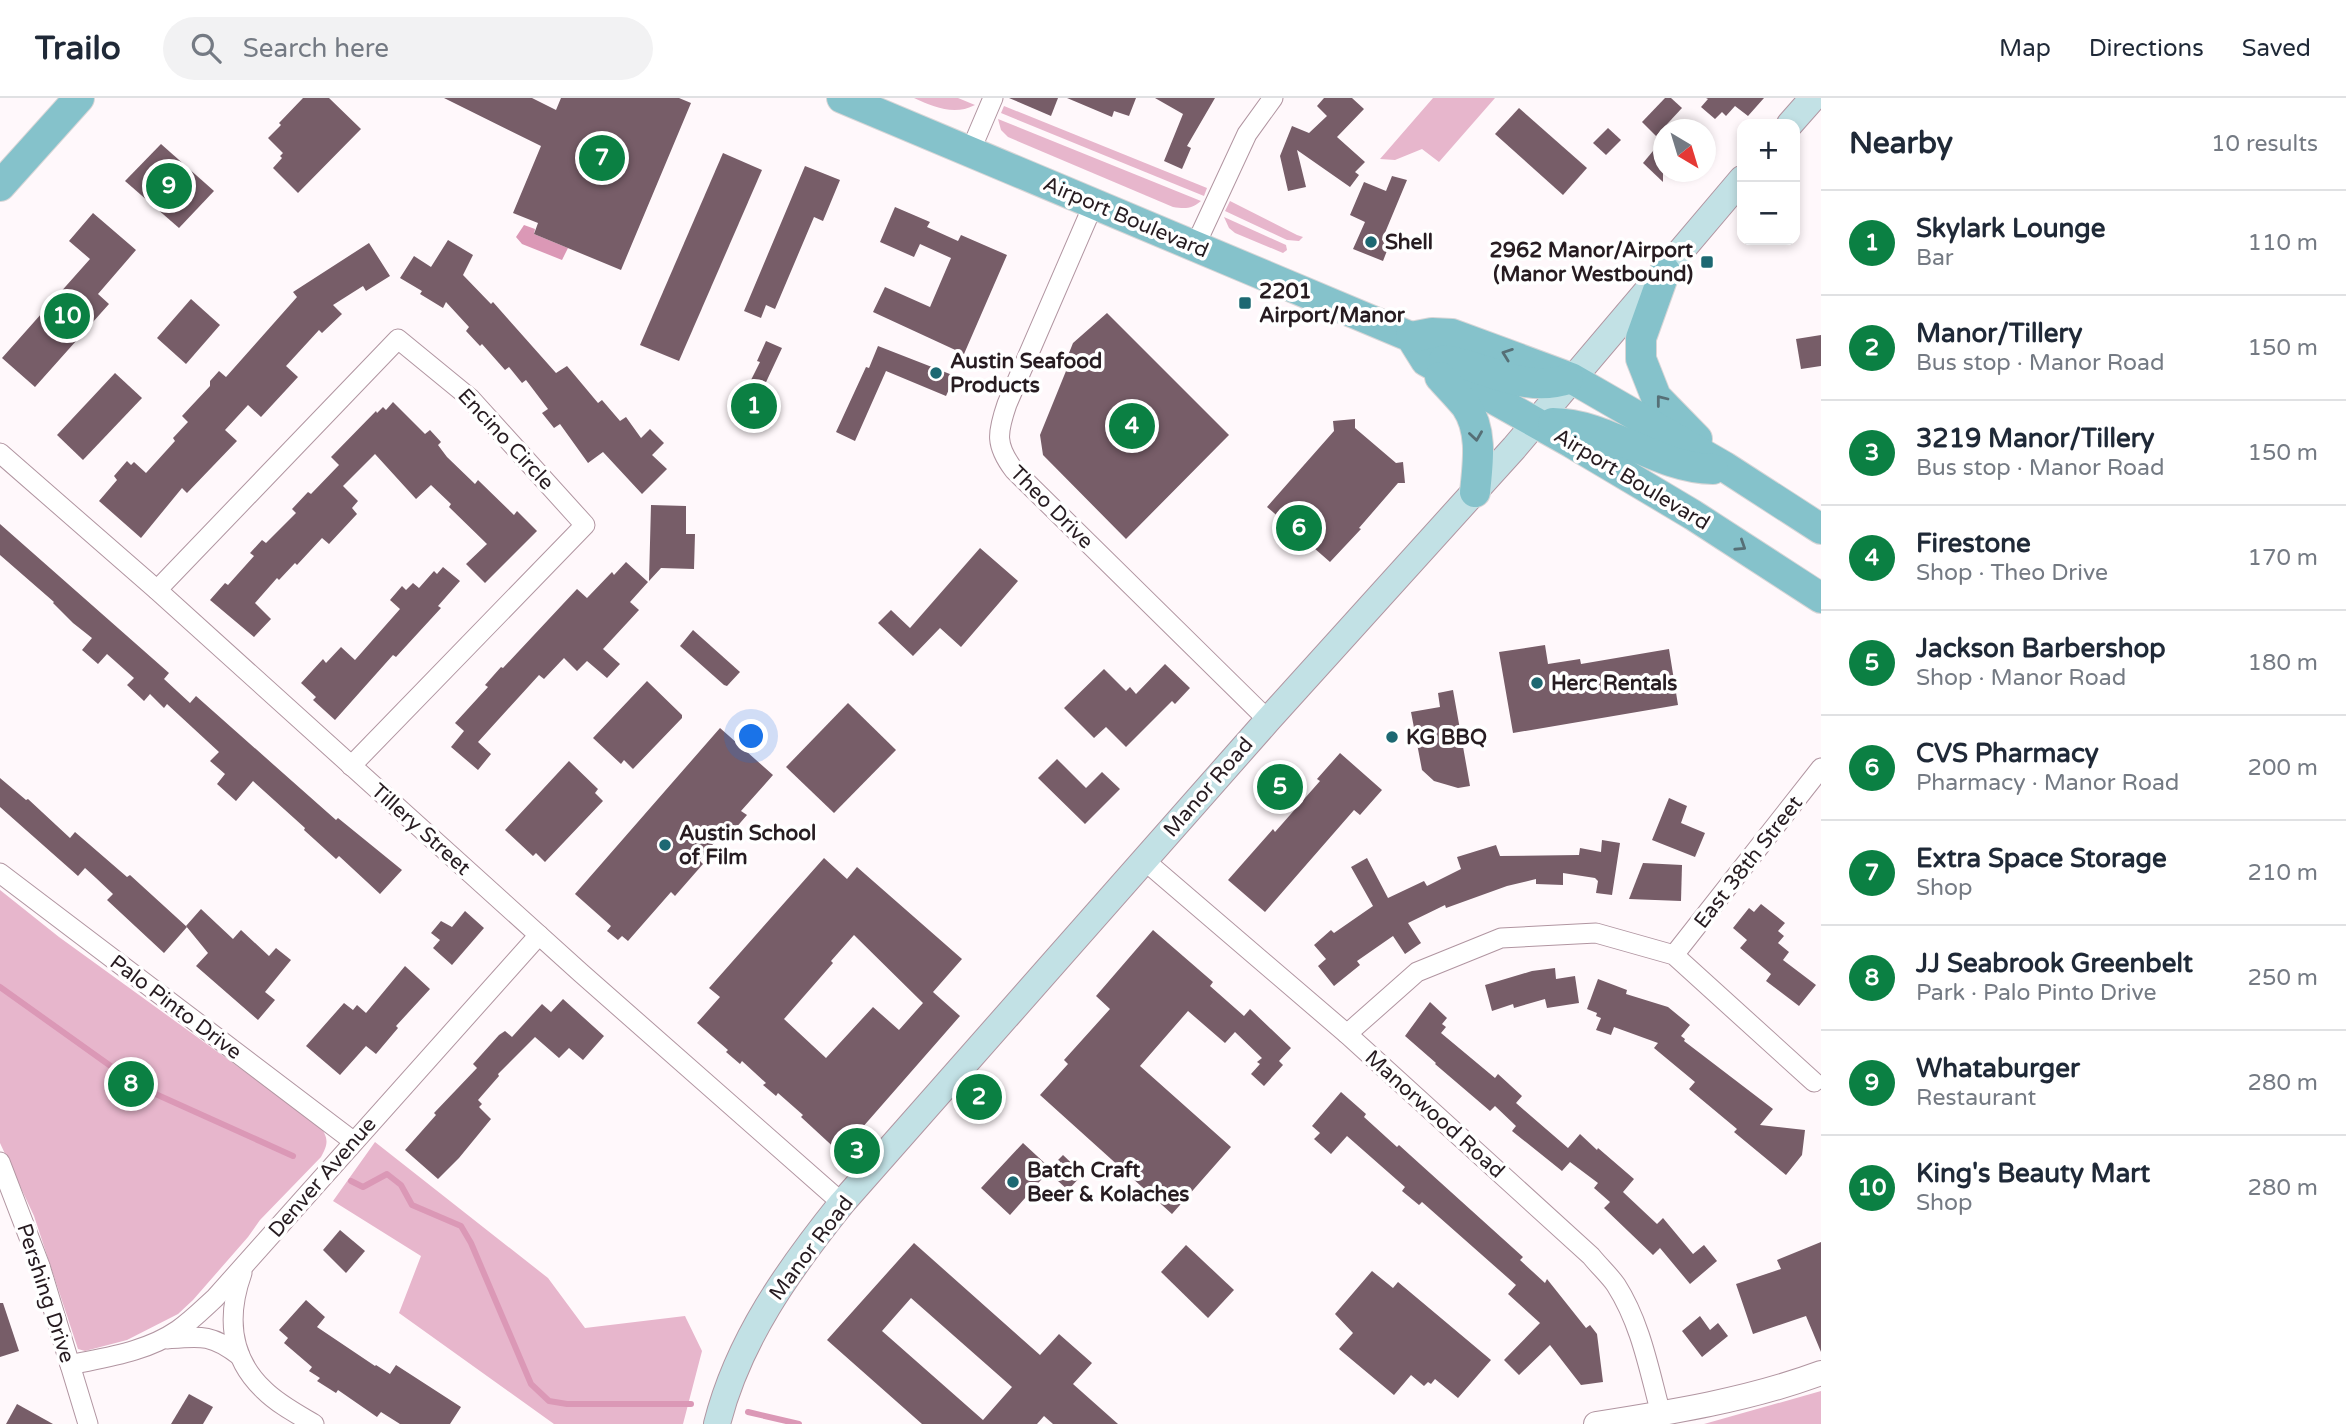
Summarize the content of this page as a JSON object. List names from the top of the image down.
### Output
{
  "streets": {
    "main road": ["Airport Boulevard", "Manor Road"],
    "street": [
      "Encino Circle",
      "Theo Drive",
      "Tillery Street",
      "East 38th Street",
      "Palo Pinto Drive",
      "Manorwood Road",
      "Denver Avenue",
      "Pershing Drive"
    ]
  },
  "crossings": [
    ["Airport Boulevard", "Theo Drive"],
    ["Airport Boulevard", "Manor Road"],
    ["Encino Circle", "Tillery Street"],
    ["Theo Drive", "Manor Road"],
    ["Manor Road", "Tillery Street"],
    ["Manor Road", "Manorwood Road"],
    ["Tillery Street", "Denver Avenue"],
    ["Palo Pinto Drive", "Denver Avenue"],
    ["Denver Avenue", "Pershing Drive"]
  ],
  "places": {
    "other": [
      "Shell",
      "Austin Seafood Products",
      "Herc Rentals",
      "KG BBQ",
      "Austin School of Film",
      "Batch Craft Beer & Kolaches"
    ],
    "transit": ["2962 Manor/Airport (Manor Westbound)", "2201 Airport/Manor"]
  },
  "north": "bottom right",
  "page": {
    "header": "Trailo",
    "search": "Search here",
    "nav": ["Map", "Directions", "Saved"],
    "heading": ["Nearby", "10 results"],
    "map_buttons": ["+", "−"],
    "pins": [
      "7",
      "9",
      "10",
      "1",
      "4",
      "6",
      "5",
      "8",
      "2",
      "3"
    ],
    "list": [
      {
        "mark": "1",
        "name": "Skylark Lounge",
        "note": "Bar",
        "value": "110 m"
      },
      {
        "mark": "2",
        "name": "Manor/Tillery",
        "note": "Bus stop · Manor Road",
        "value": "150 m"
      },
      {
        "mark": "3",
        "name": "3219 Manor/Tillery",
        "note": "Bus stop · Manor Road",
        "value": "150 m"
      },
      {
        "mark": "4",
        "name": "Firestone",
        "note": "Shop · Theo Drive",
        "value": "170 m"
      },
      {
        "mark": "5",
        "name": "Jackson Barbershop",
        "note": "Shop · Manor Road",
        "value": "180 m"
      },
      {
        "mark": "6",
        "name": "CVS Pharmacy",
        "note": "Pharmacy · Manor Road",
        "value": "200 m"
      },
      {
        "mark": "7",
        "name": "Extra Space Storage",
        "note": "Shop",
        "value": "210 m"
      },
      {
        "mark": "8",
        "name": "JJ Seabrook Greenbelt",
        "note": "Park · Palo Pinto Drive",
        "value": "250 m"
      },
      {
        "mark": "9",
        "name": "Whataburger",
        "note": "Restaurant",
        "value": "280 m"
      },
      {
        "mark": "10",
        "name": "King's Beauty Mart",
        "note": "Shop",
        "value": "280 m"
      }
    ]
  }
}
